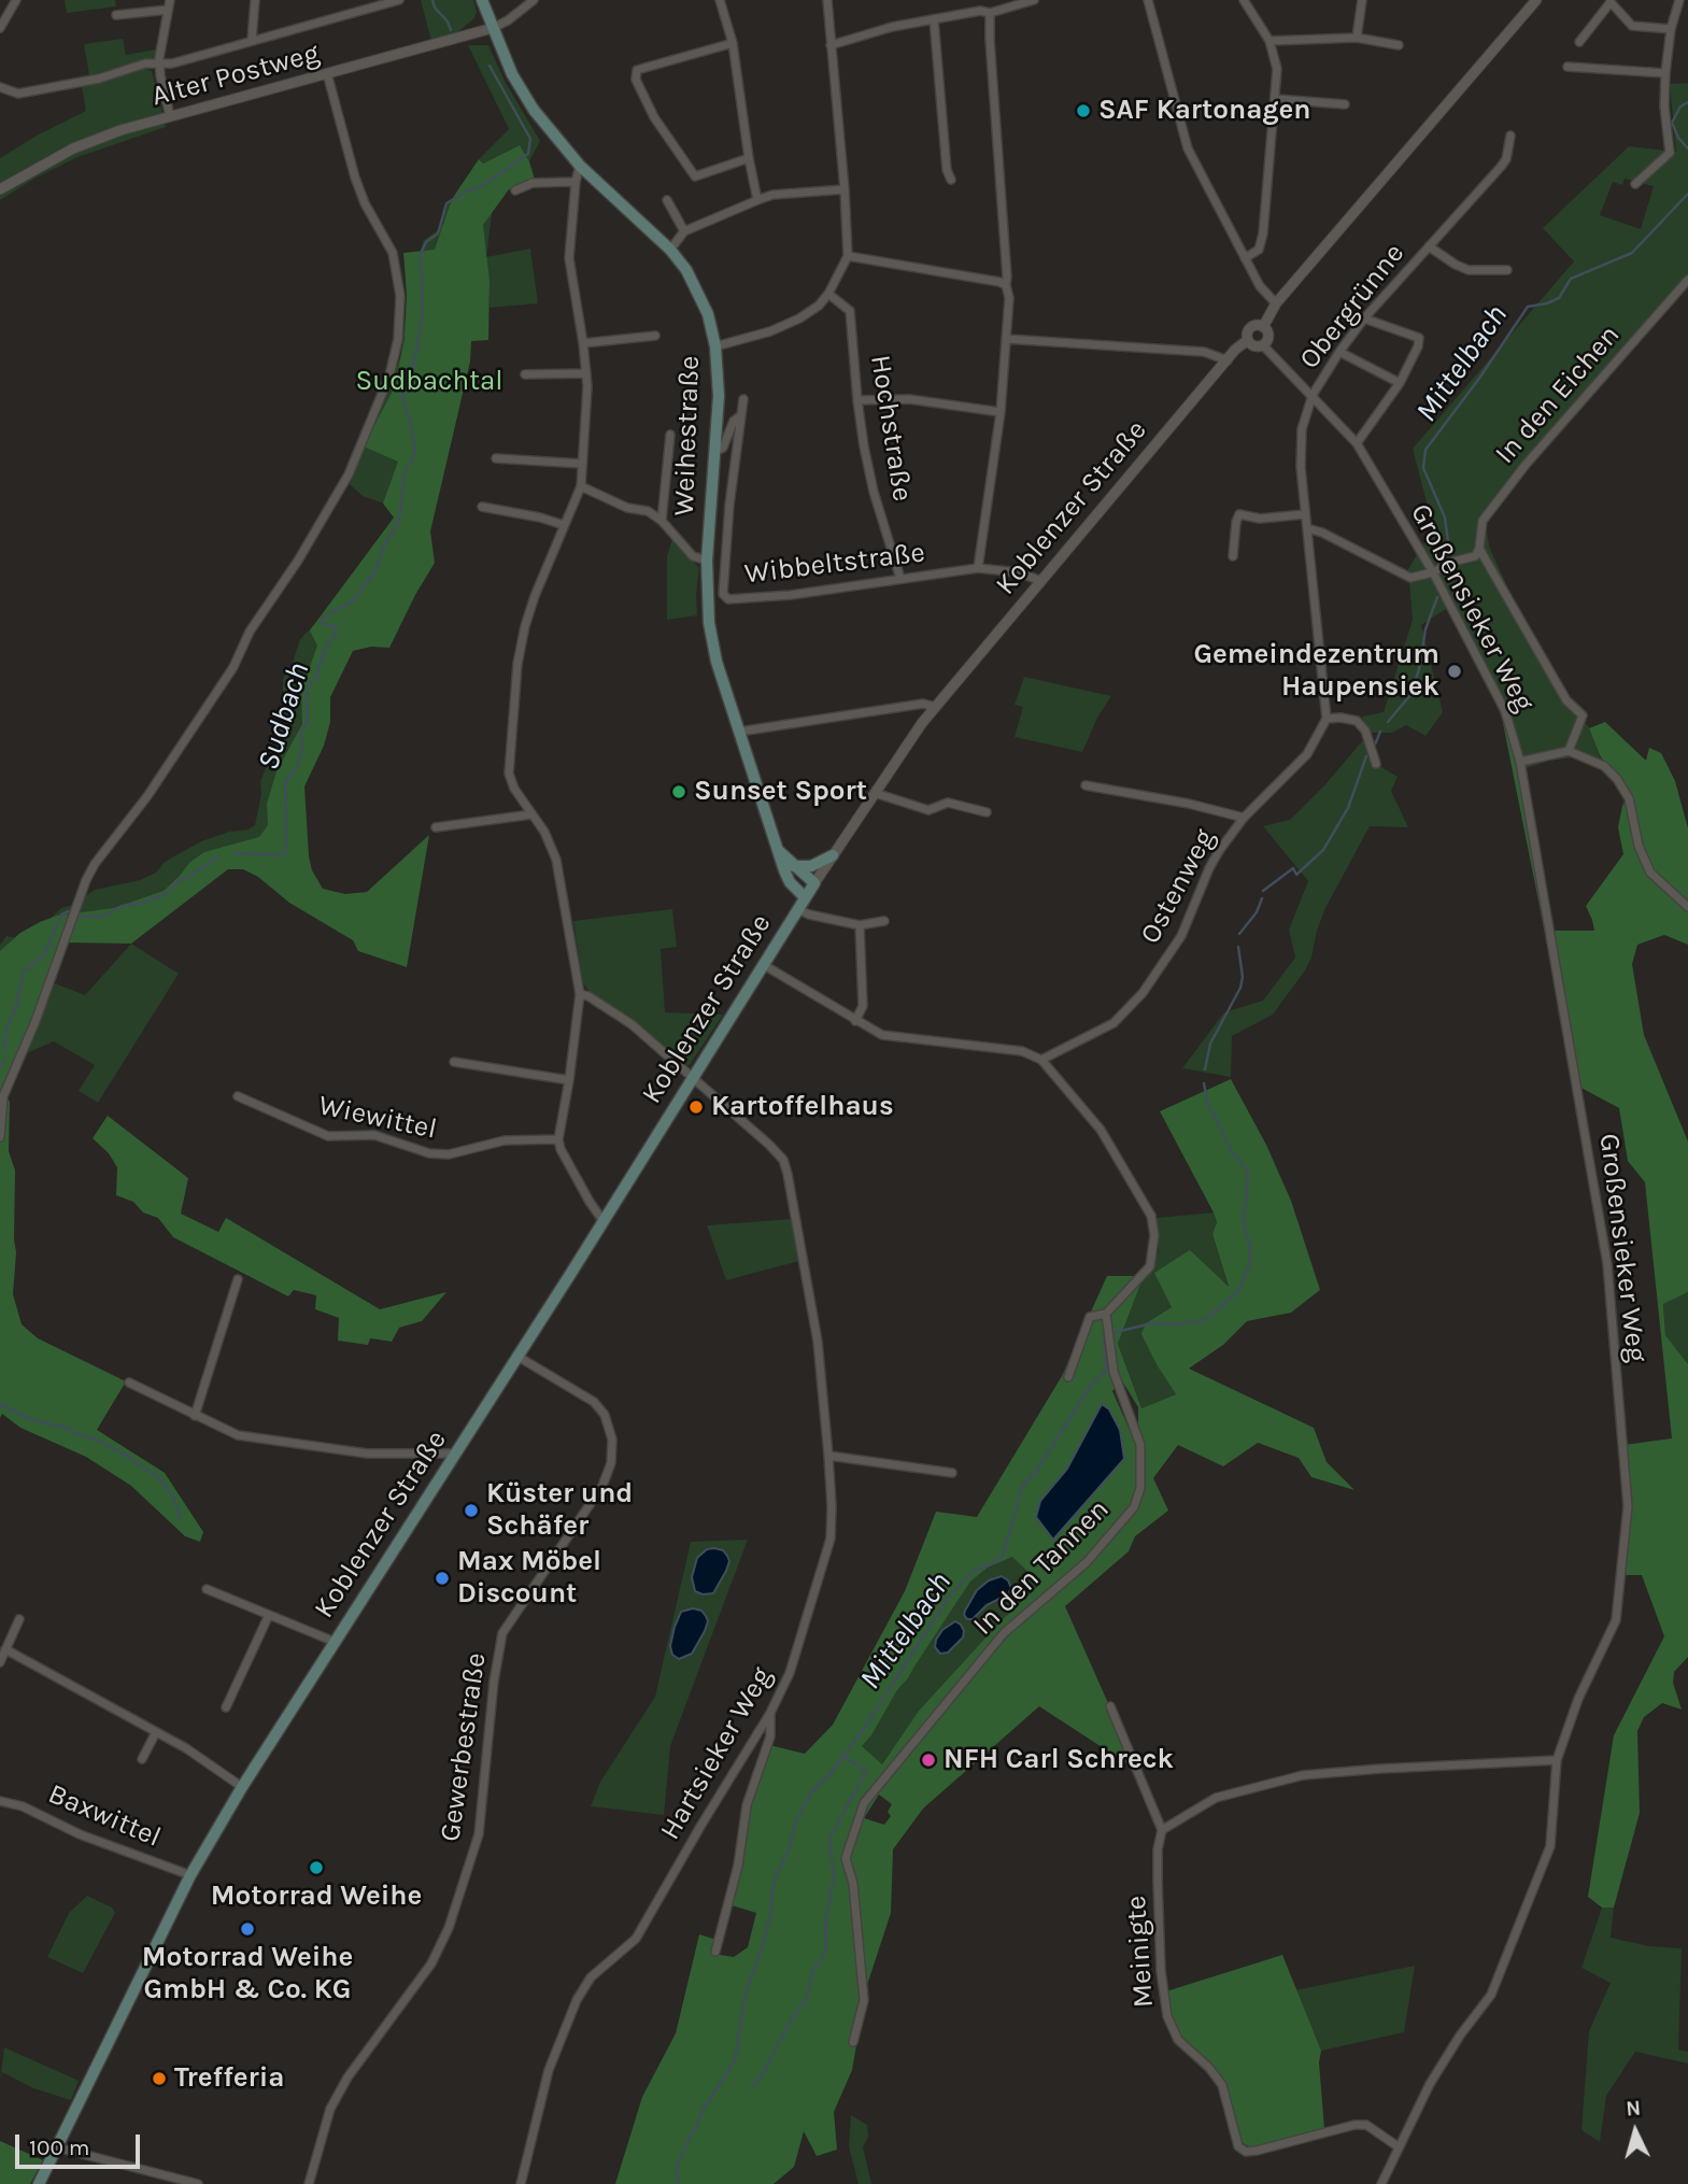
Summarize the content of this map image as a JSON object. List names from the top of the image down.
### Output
{
  "streets": {
    "main road": ["Weihestraße", "Koblenzer Straße"],
    "street": [
      "Alter Postweg",
      "Obergrünne",
      "In den Eichen",
      "Hochstraße",
      "Wibbeltstraße",
      "Großensieker Weg",
      "Ostenweg",
      "Wiewittel",
      "In den Tannen",
      "Gewerbestraße",
      "Hartsieker Weg",
      "Baxwittel",
      "Meinigte"
    ]
  },
  "crossings": [
    ["Alter Postweg", "Weihestraße"],
    ["Obergrünne", "Großensieker Weg"],
    ["Hochstraße", "Wibbeltstraße"],
    ["Weihestraße", "Koblenzer Straße"],
    ["Weihestraße", "Wibbeltstraße"],
    ["Koblenzer Straße", "Wibbeltstraße"],
    ["Koblenzer Straße", "Großensieker Weg"],
    ["Koblenzer Straße", "Gewerbestraße"],
    ["Koblenzer Straße", "Hartsieker Weg"],
    ["Koblenzer Straße", "Baxwittel"],
    ["Großensieker Weg", "Meinigte"]
  ],
  "water": ["Mittelbach", "Sudbach"],
  "parks": ["Sudbachtal"],
  "places": [
    "SAF Kartonagen",
    "Gemeindezentrum Haupensiek",
    "Sunset Sport",
    "Kartoffelhaus",
    "Küster und Schäfer",
    "Max Möbel Discount",
    "NFH Carl Schreck",
    "Motorrad Weihe",
    "Motorrad Weihe GmbH & Co. KG",
    "Trefferia"
  ],
  "scale_bar": "100 m",
  "north": "top"
}
